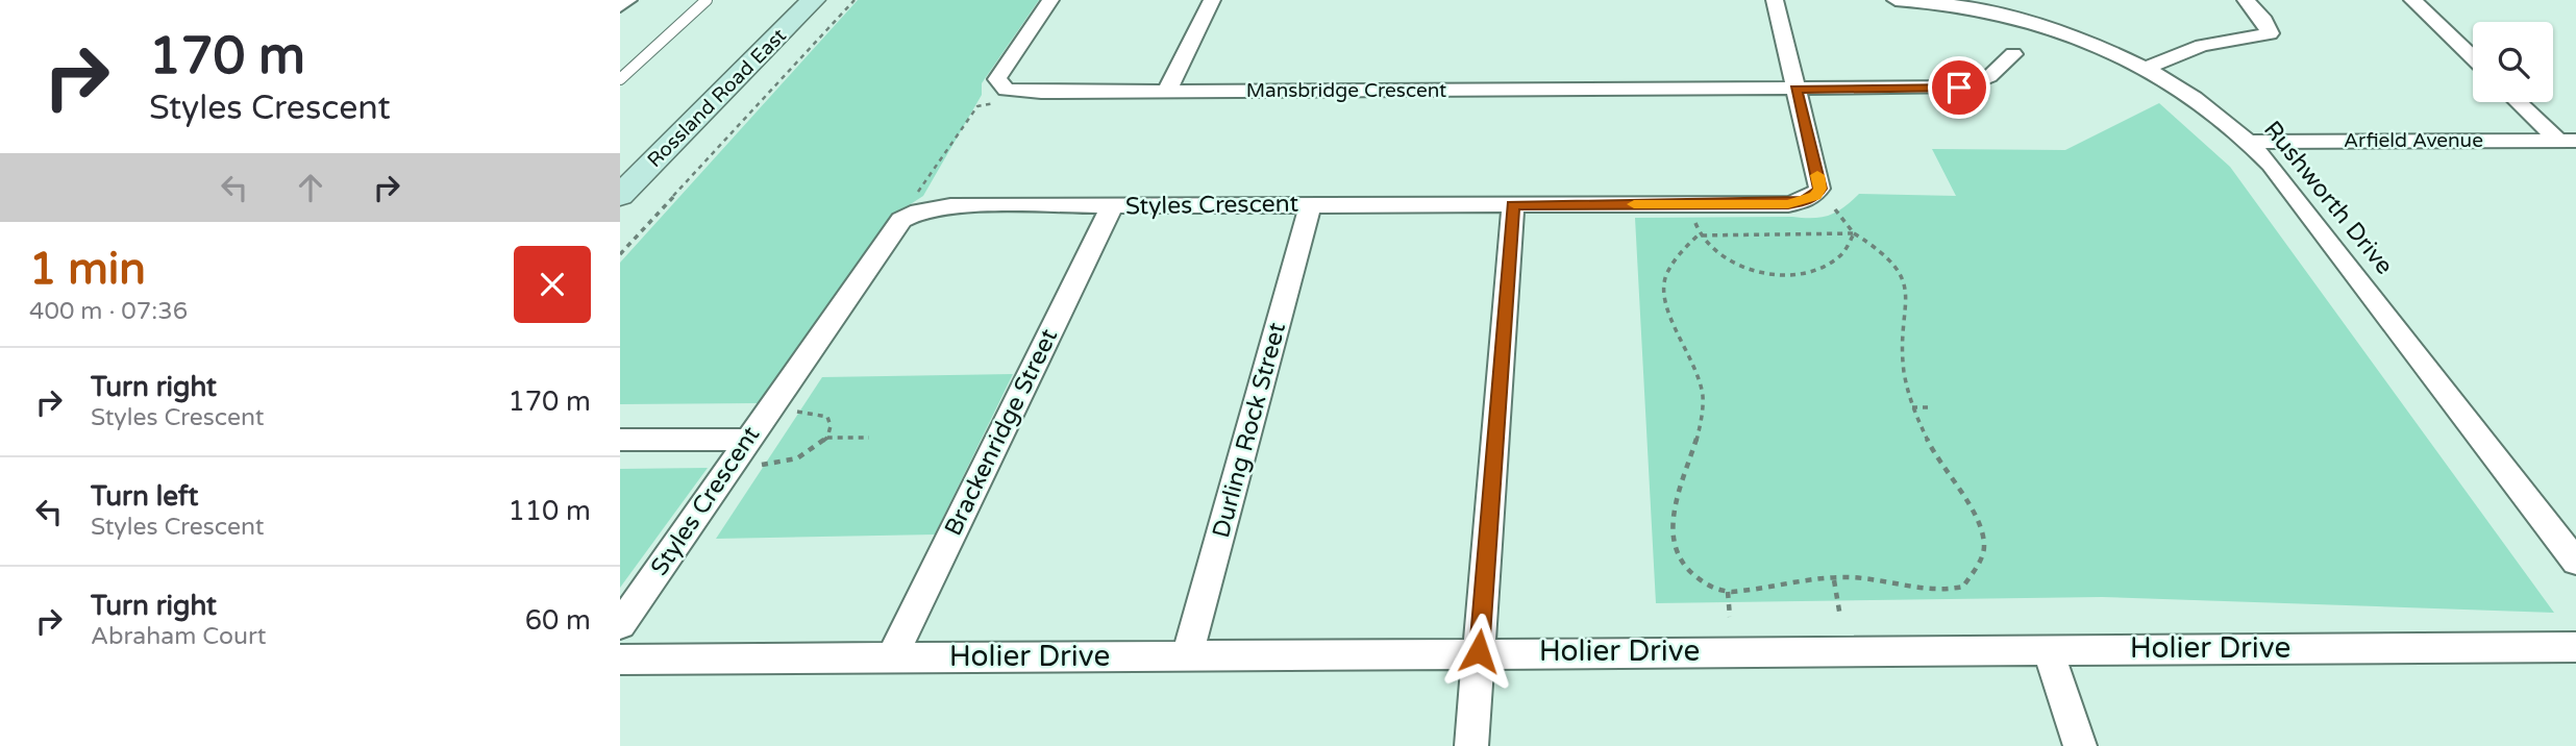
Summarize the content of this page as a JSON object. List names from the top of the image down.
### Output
{
  "streets": {
    "main road": ["Rossland Road East"],
    "street": [
      "Mansbridge Crescent",
      "Arfield Avenue",
      "Rushworth Drive",
      "Styles Crescent",
      "Durling Rock Street",
      "Brackenridge Street",
      "Holier Drive"
    ]
  },
  "crossings": [
    ["Mansbridge Crescent", "Styles Crescent"],
    ["Arfield Avenue", "Rushworth Drive"],
    ["Styles Crescent", "Durling Rock Street"],
    ["Styles Crescent", "Brackenridge Street"],
    ["Durling Rock Street", "Holier Drive"],
    ["Brackenridge Street", "Holier Drive"]
  ],
  "page": {
    "turn": ["170 m", "Styles Crescent"],
    "heading": ["1 min", "400 m · 07:36"],
    "list": [
      {
        "name": "Turn right",
        "note": "Styles Crescent",
        "value": "170 m"
      },
      {
        "name": "Turn left",
        "note": "Styles Crescent",
        "value": "110 m"
      },
      {
        "name": "Turn right",
        "note": "Abraham Court",
        "value": "60 m"
      }
    ]
  }
}
